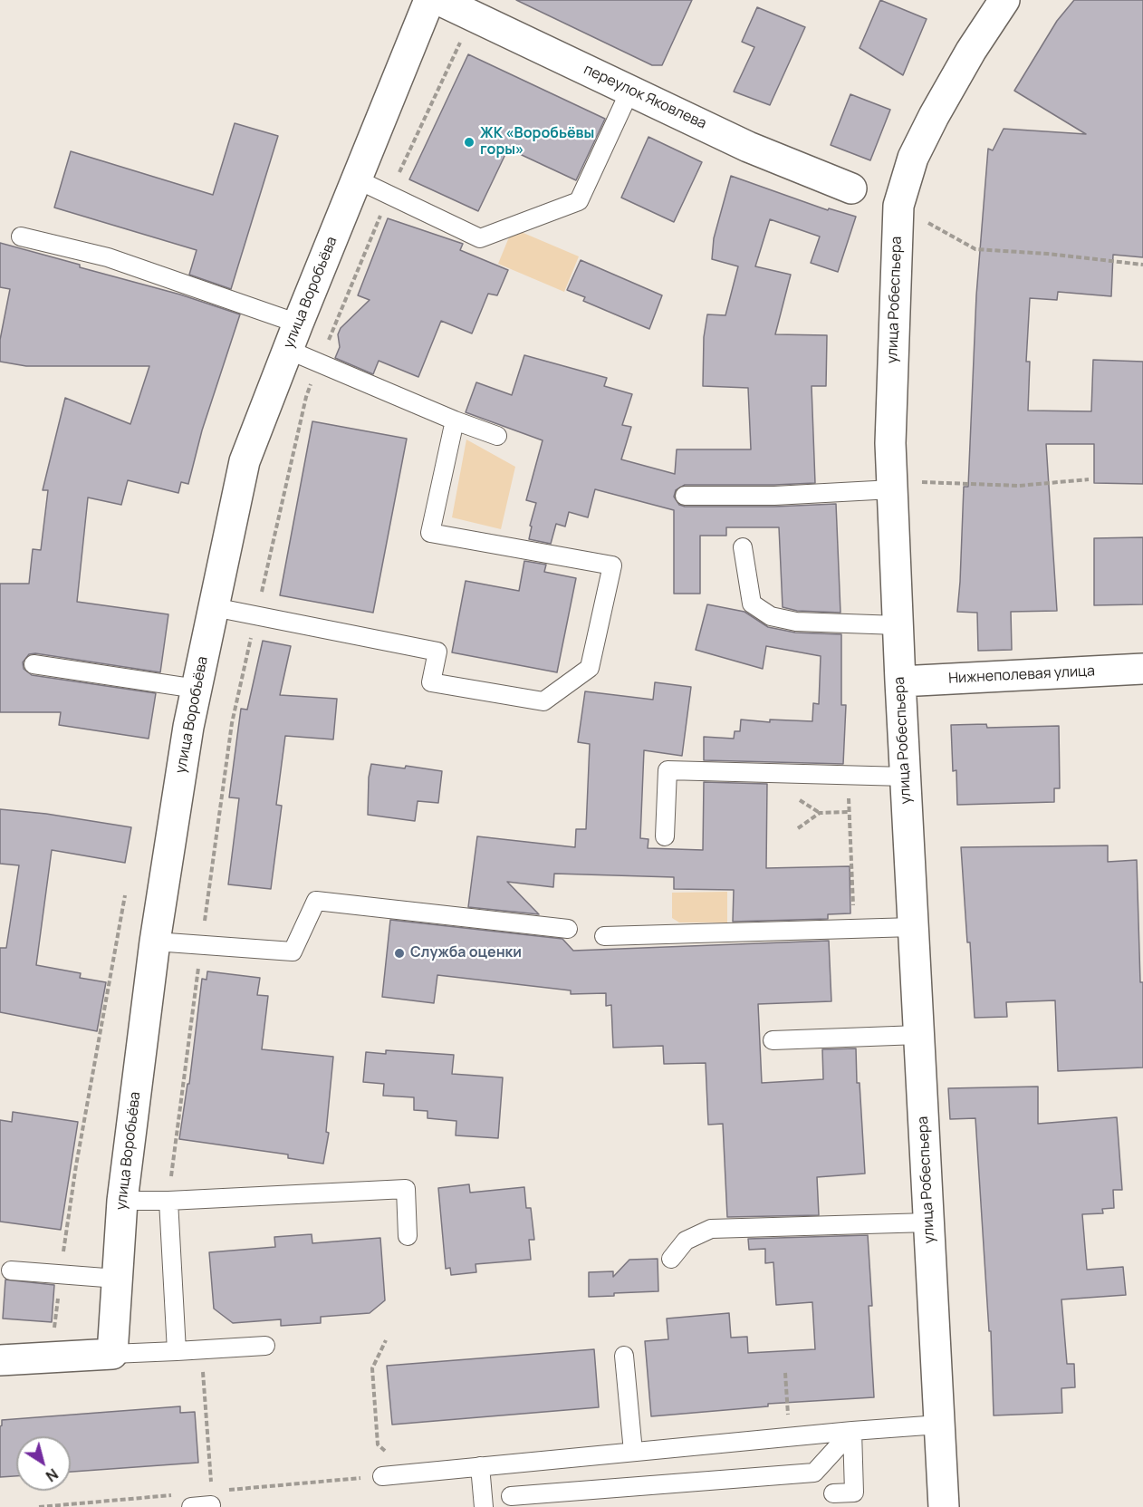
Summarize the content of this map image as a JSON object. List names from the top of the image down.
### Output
{
  "streets": {
    "street": [
      "переулок Яковлева",
      "улица Воробьёва",
      "улица Робеспьера",
      "Нижнеполевая улица"
    ]
  },
  "crossings": [
    ["улица Робеспьера", "Нижнеполевая улица"]
  ],
  "places": ["ЖК «Воробьёвы горы»", "Служба оценки"],
  "north": "bottom right"
}
